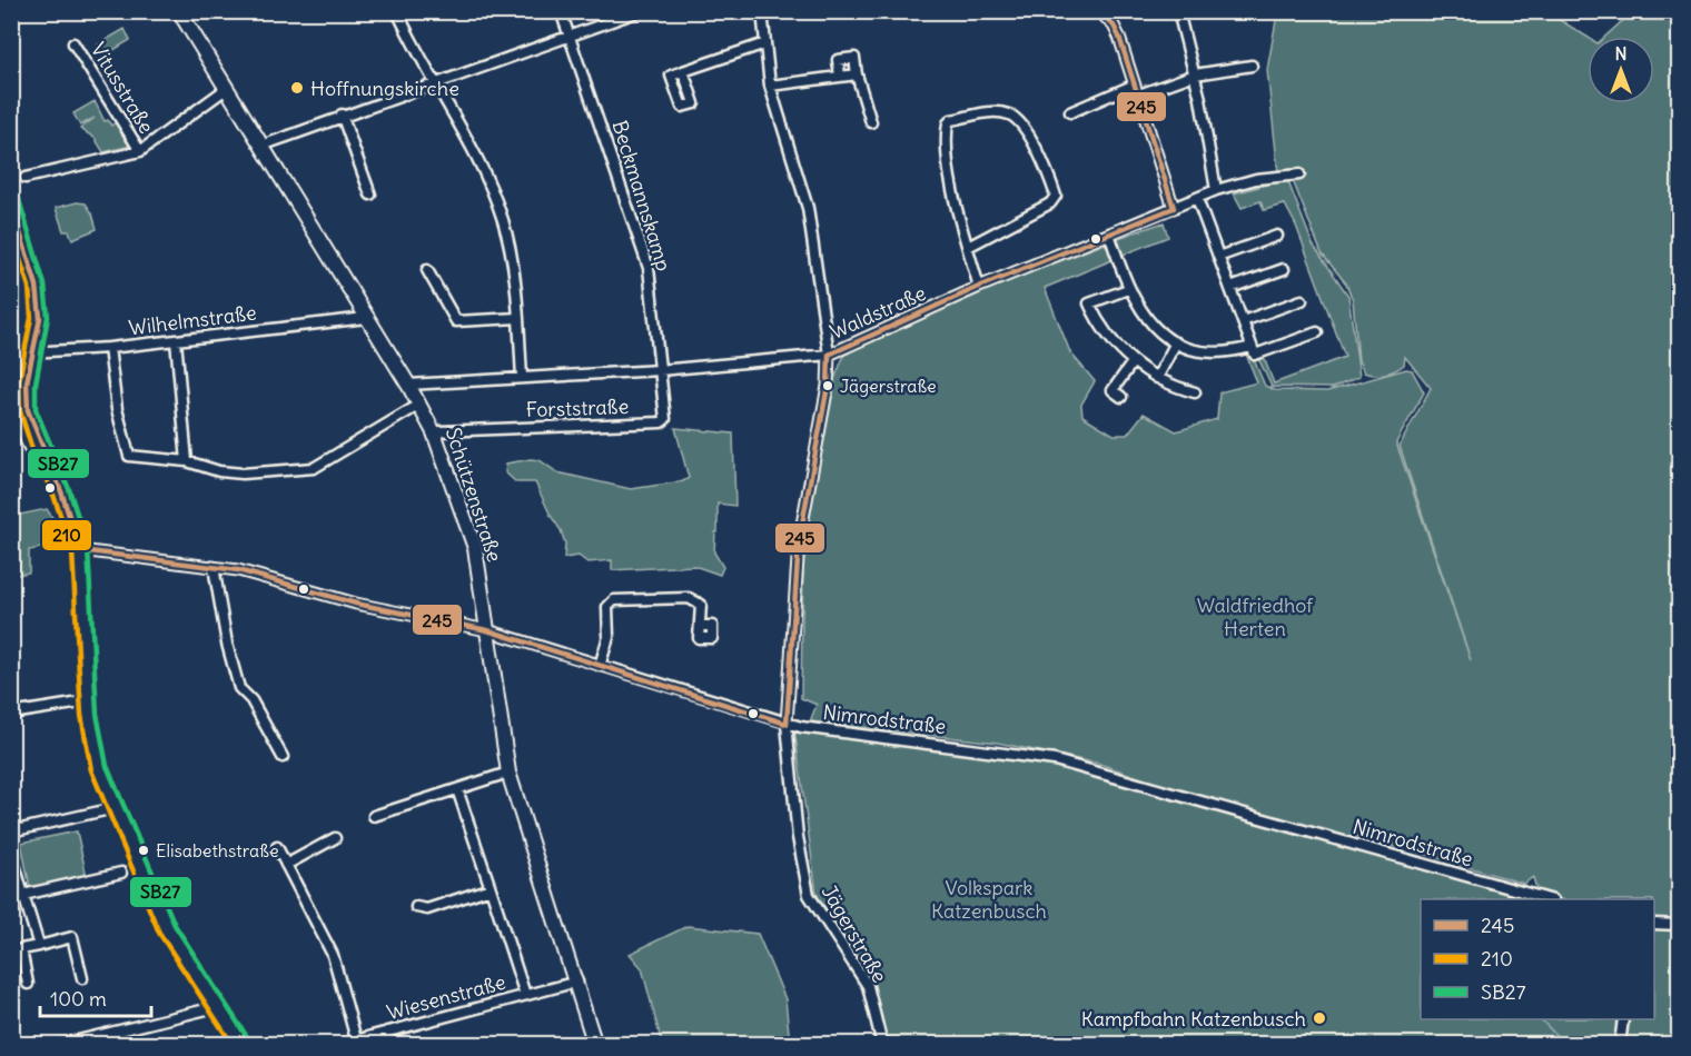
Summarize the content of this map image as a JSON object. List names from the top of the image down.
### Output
{
  "streets": {
    "main road": ["Schützenstraße"],
    "street": [
      "Vitusstraße",
      "Beckmannskamp",
      "Waldstraße",
      "Wilhelmstraße",
      "Forststraße",
      "Nimrodstraße",
      "Jägerstraße",
      "Wiesenstraße"
    ]
  },
  "crossings": [
    ["Vitusstraße", "Schützenstraße"],
    ["Beckmannskamp", "Waldstraße"],
    ["Beckmannskamp", "Forststraße"],
    ["Waldstraße", "Forststraße"],
    ["Waldstraße", "Schützenstraße"],
    ["Waldstraße", "Jägerstraße"],
    ["Wilhelmstraße", "Schützenstraße"],
    ["Schützenstraße", "Nimrodstraße"],
    ["Schützenstraße", "Wiesenstraße"],
    ["Nimrodstraße", "Jägerstraße"]
  ],
  "parks": ["Waldfriedhof Herten", "Volkspark Katzenbusch"],
  "places": [
    "Hoffnungskirche",
    "Jägerstraße",
    "Elisabethstraße",
    "Kampfbahn Katzenbusch"
  ],
  "lines": ["transit line 245", "transit line SB27", "transit line 210"],
  "legend": ["245", "210", "SB27"],
  "scale_bar": "100 m",
  "north": "top"
}
